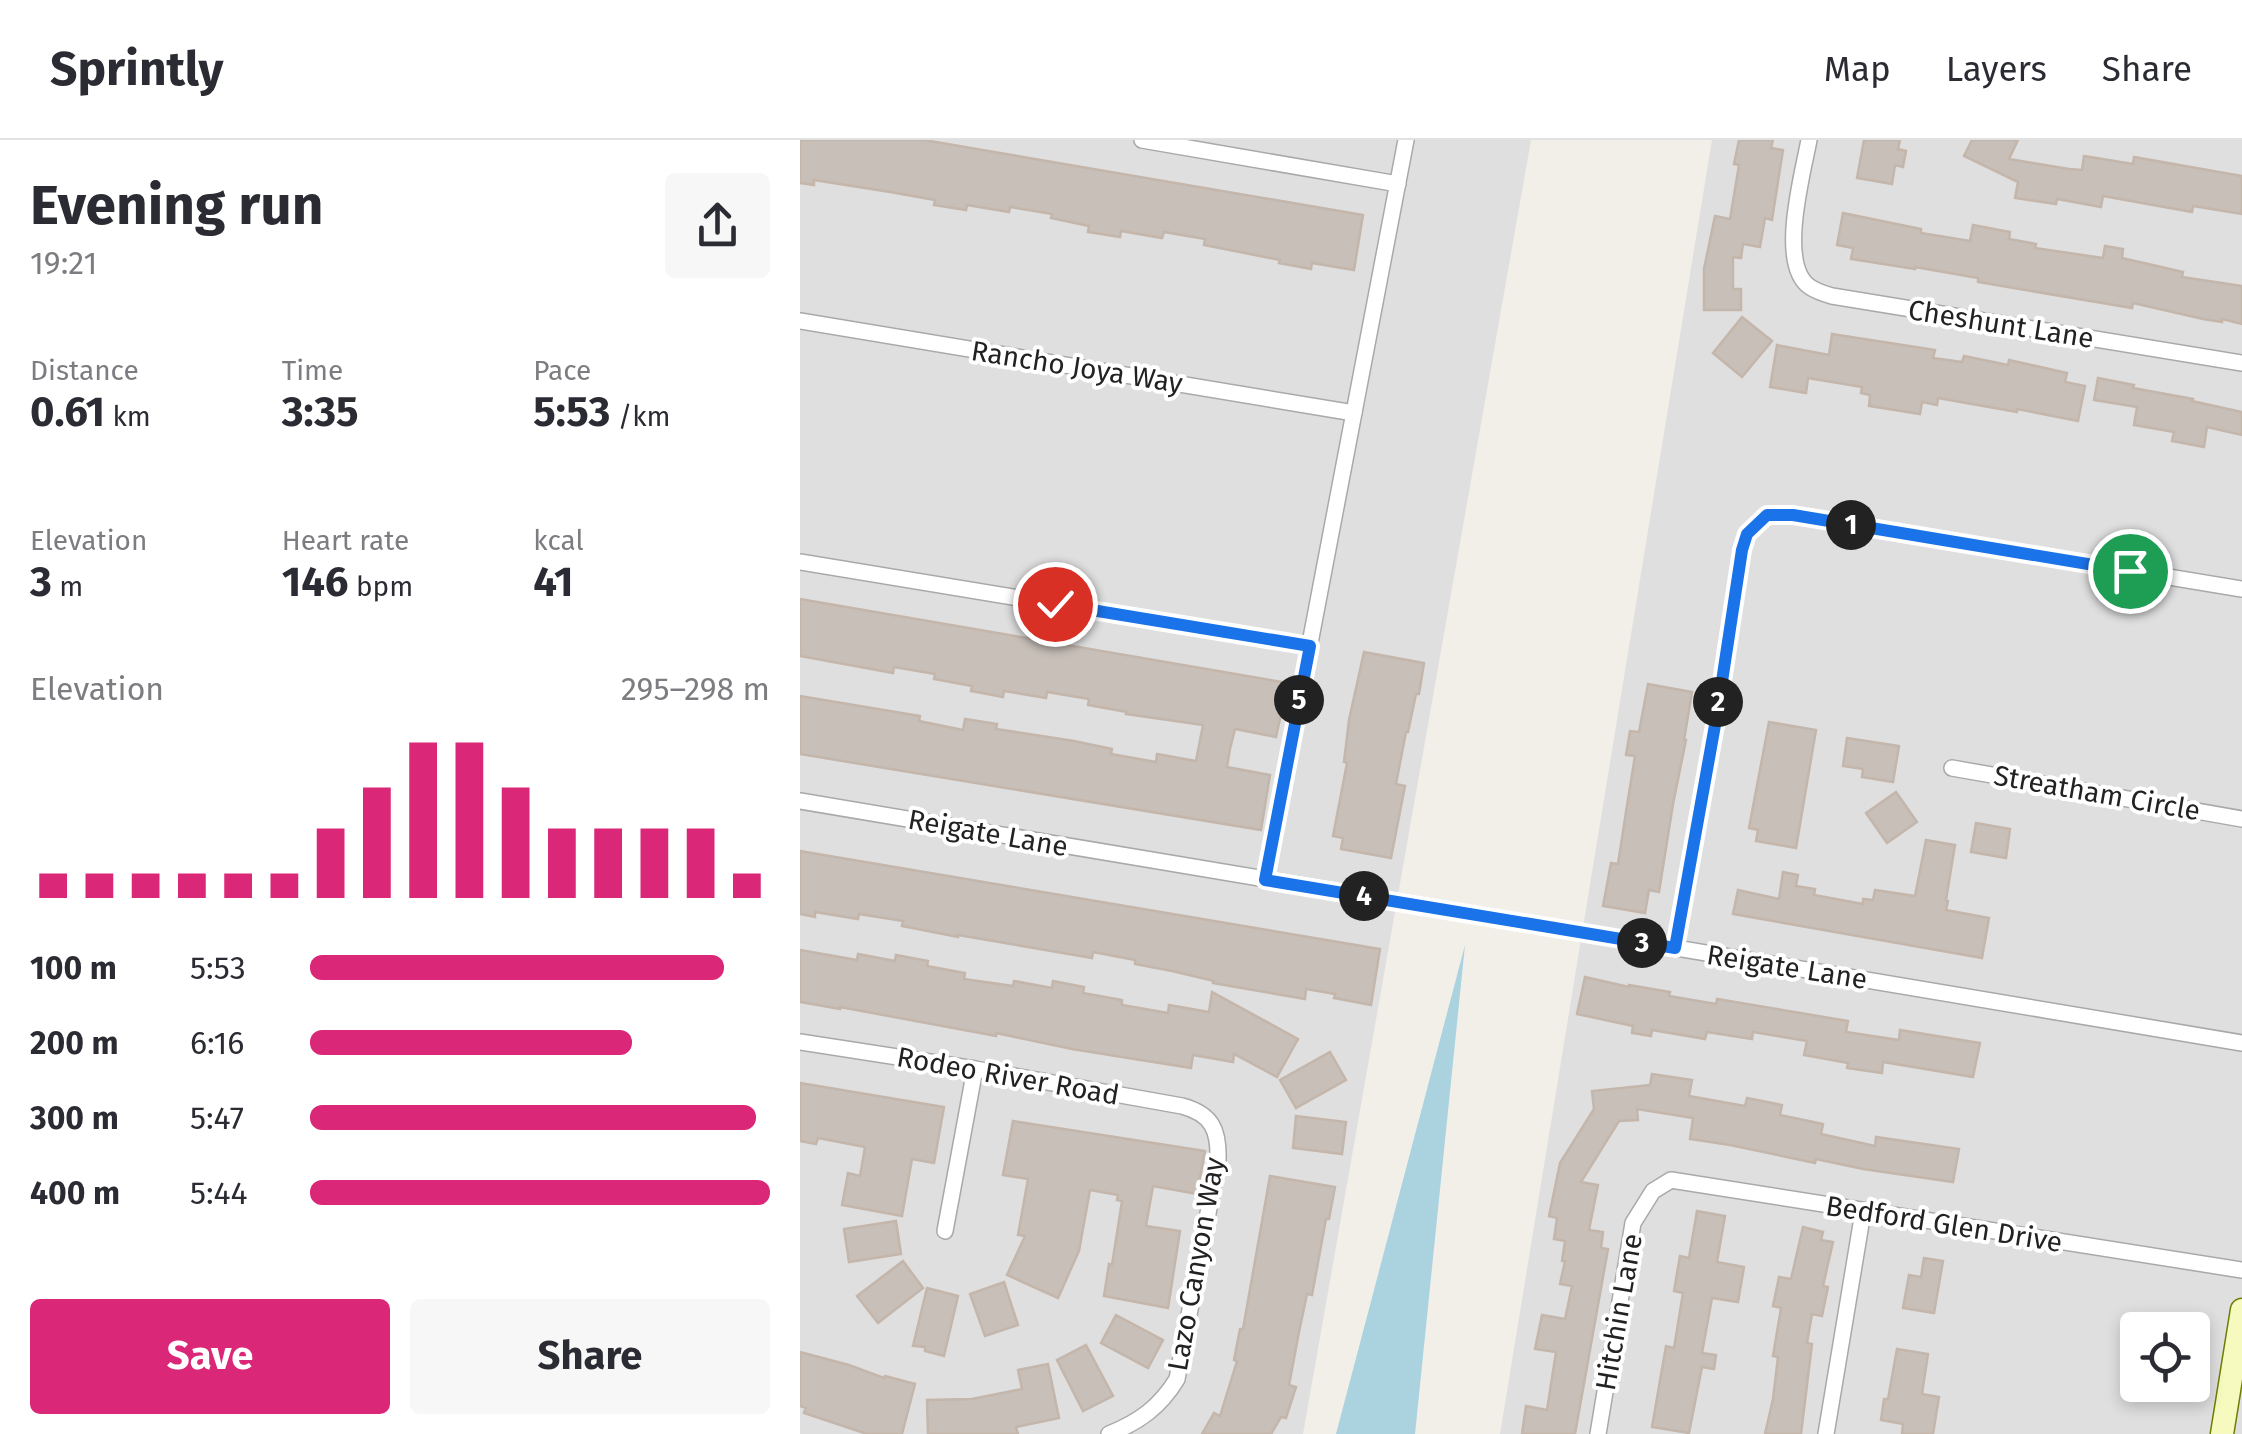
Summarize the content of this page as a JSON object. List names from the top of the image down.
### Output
{
  "streets": {
    "street": [
      "Cheshunt Lane",
      "Rancho Joya Way",
      "Streatham Circle",
      "Reigate Lane",
      "Rodeo River Road",
      "Bedford Glen Drive",
      "Lazo Canyon Way",
      "Hitchin Lane"
    ]
  },
  "crossings": [
    ["Rodeo River Road", "Lazo Canyon Way"],
    ["Bedford Glen Drive", "Hitchin Lane"]
  ],
  "page": {
    "header": "Sprintly",
    "nav": ["Map", "Layers", "Share"],
    "heading": ["Evening run", "19:21"],
    "stats": [
      ["Distance", "0.61 km"],
      ["Time", "3:35"],
      ["Pace", "5:53 /km"],
      ["Elevation", "3 m"],
      ["Heart rate", "146 bpm"],
      ["kcal", "41"]
    ],
    "pins": [
      "1",
      "5",
      "2",
      "4",
      "3"
    ],
    "chart": ["Elevation", "295–298 m"],
    "list": [
      {
        "name": "100 m",
        "note": "5:53"
      },
      {
        "name": "200 m",
        "note": "6:16"
      },
      {
        "name": "300 m",
        "note": "5:47"
      },
      {
        "name": "400 m",
        "note": "5:44"
      }
    ],
    "buttons": ["Save", "Share"]
  }
}
